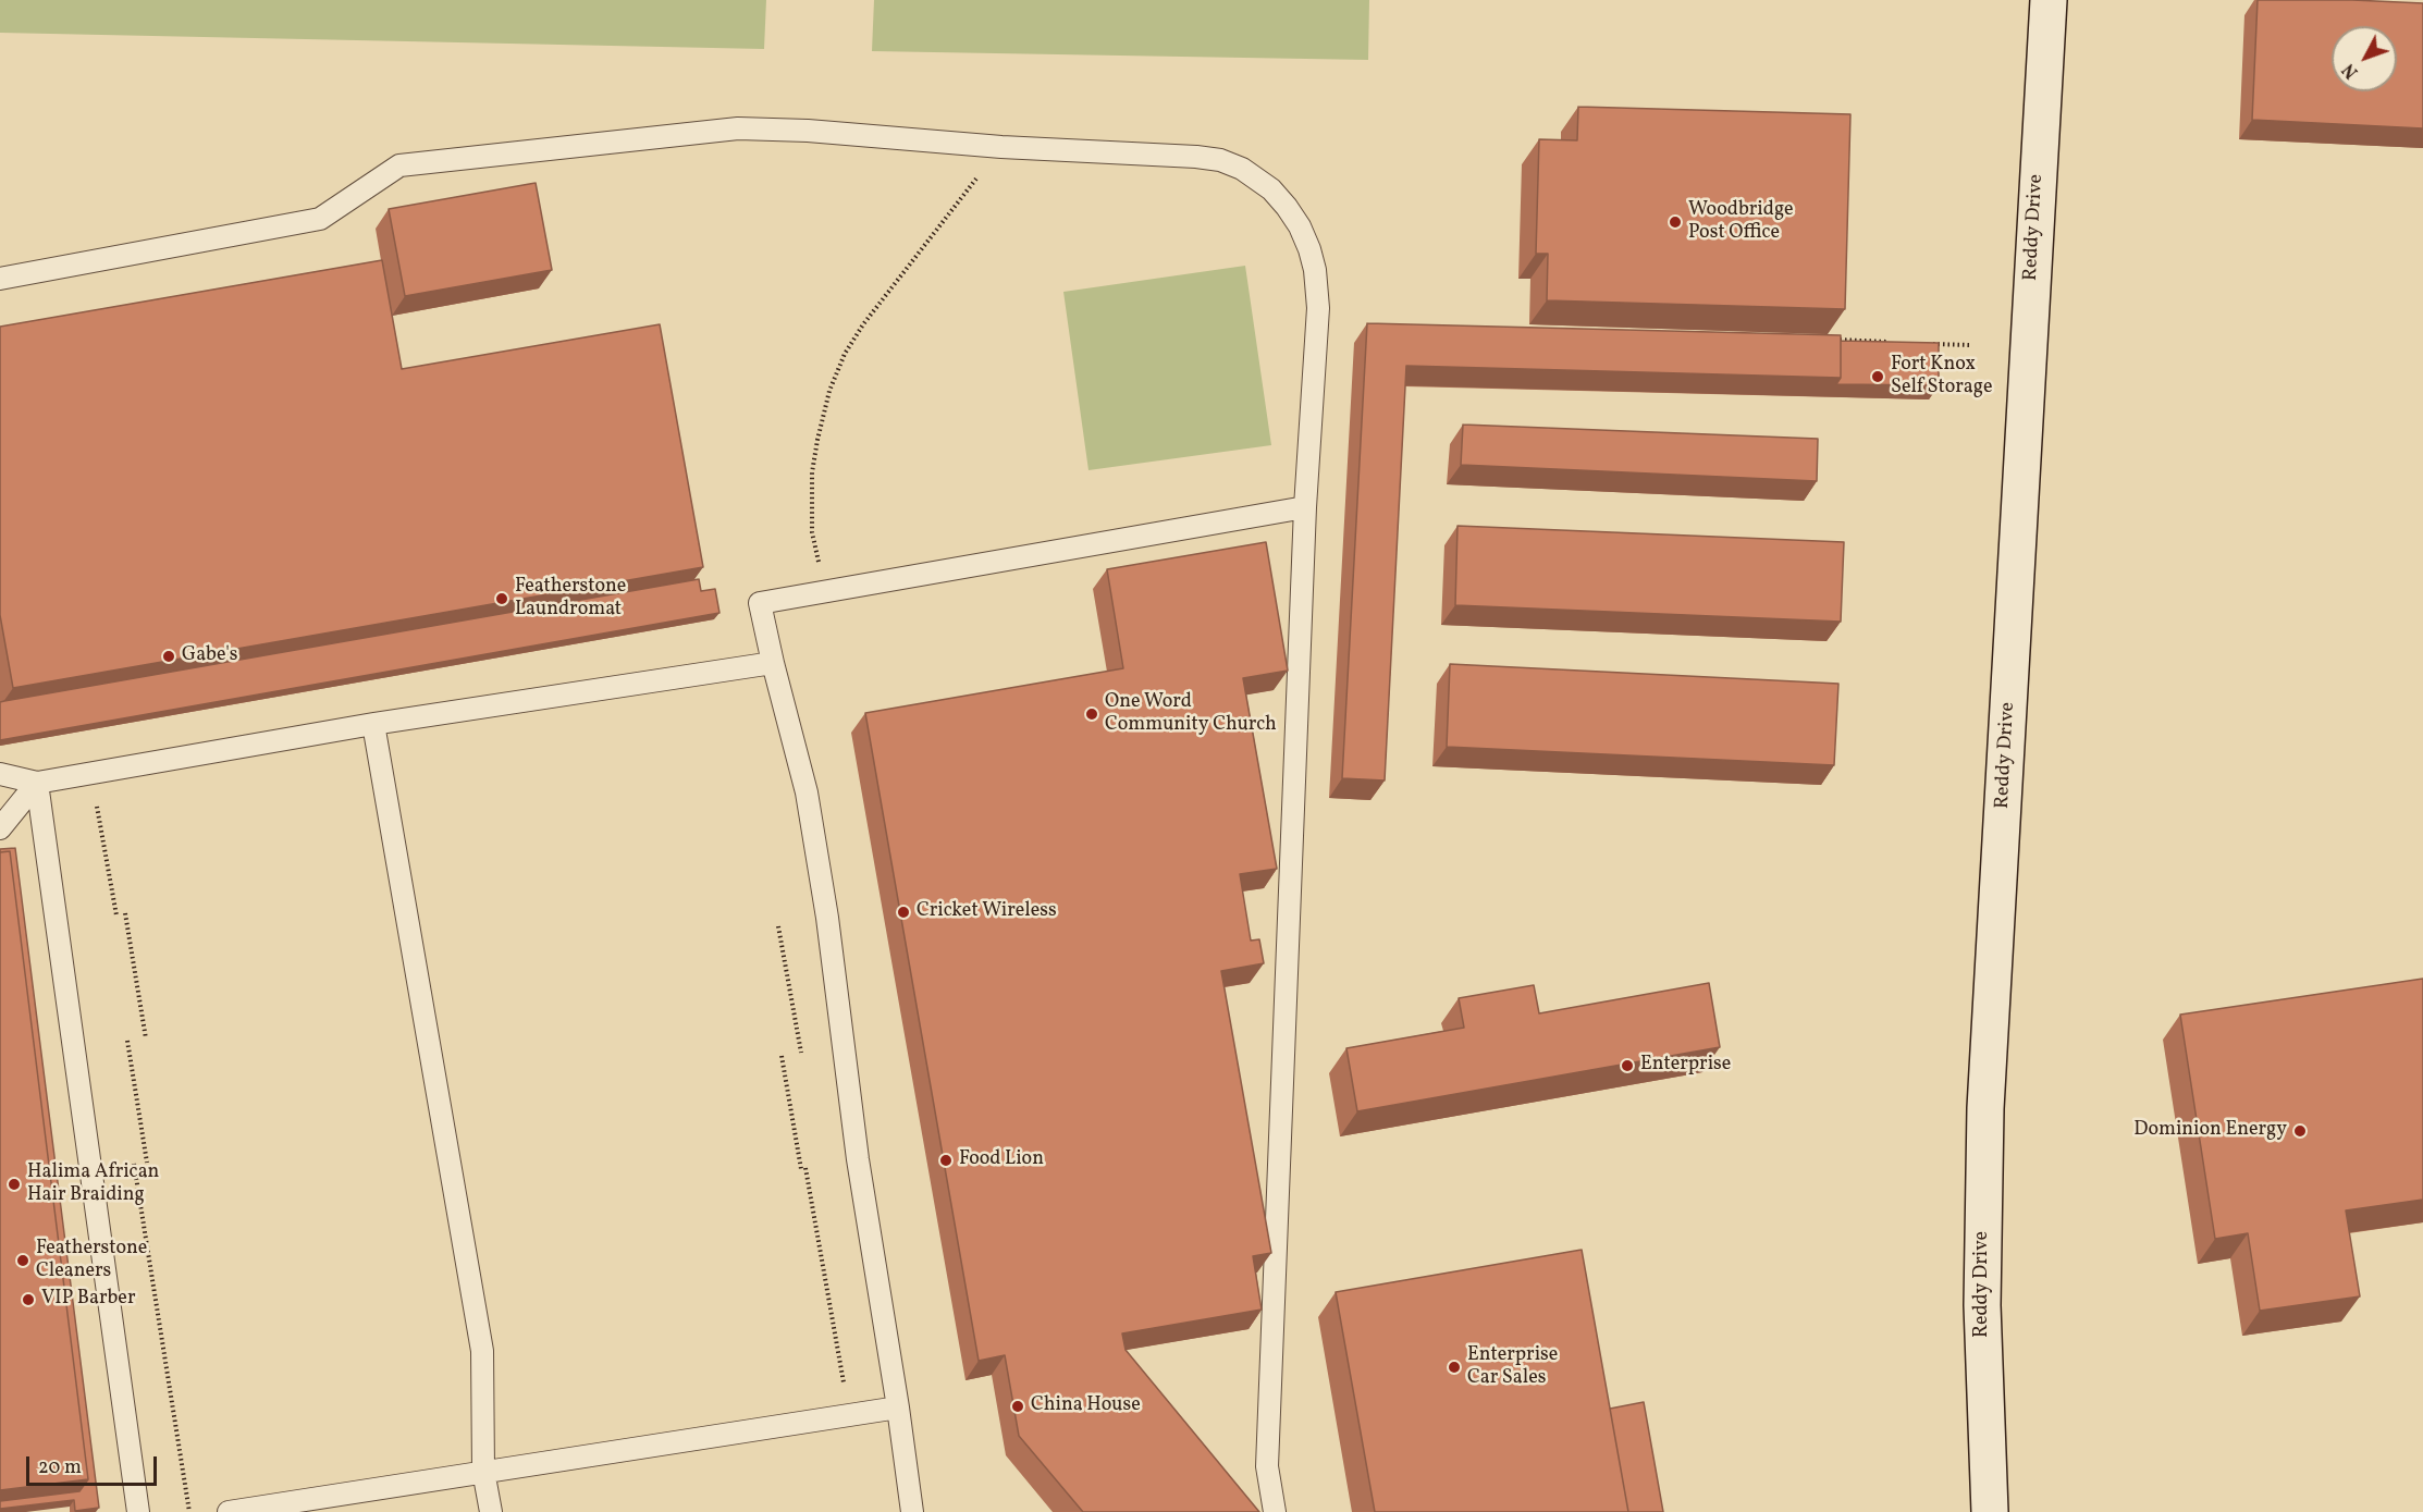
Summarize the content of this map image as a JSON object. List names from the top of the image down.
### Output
{
  "streets": {
    "street": ["Reddy Drive"]
  },
  "places": [
    "Woodbridge Post Office",
    "Fort Knox Self Storage",
    "Featherstone Laundromat",
    "Gabe's",
    "One Word Community Church",
    "Cricket Wireless",
    "Enterprise",
    "Dominion Energy",
    "Food Lion",
    "Halima African Hair Braiding",
    "Featherstone Cleaners",
    "VIP Barber",
    "Enterprise Car Sales",
    "China House"
  ],
  "scale_bar": "20 m",
  "north": "bottom left"
}
